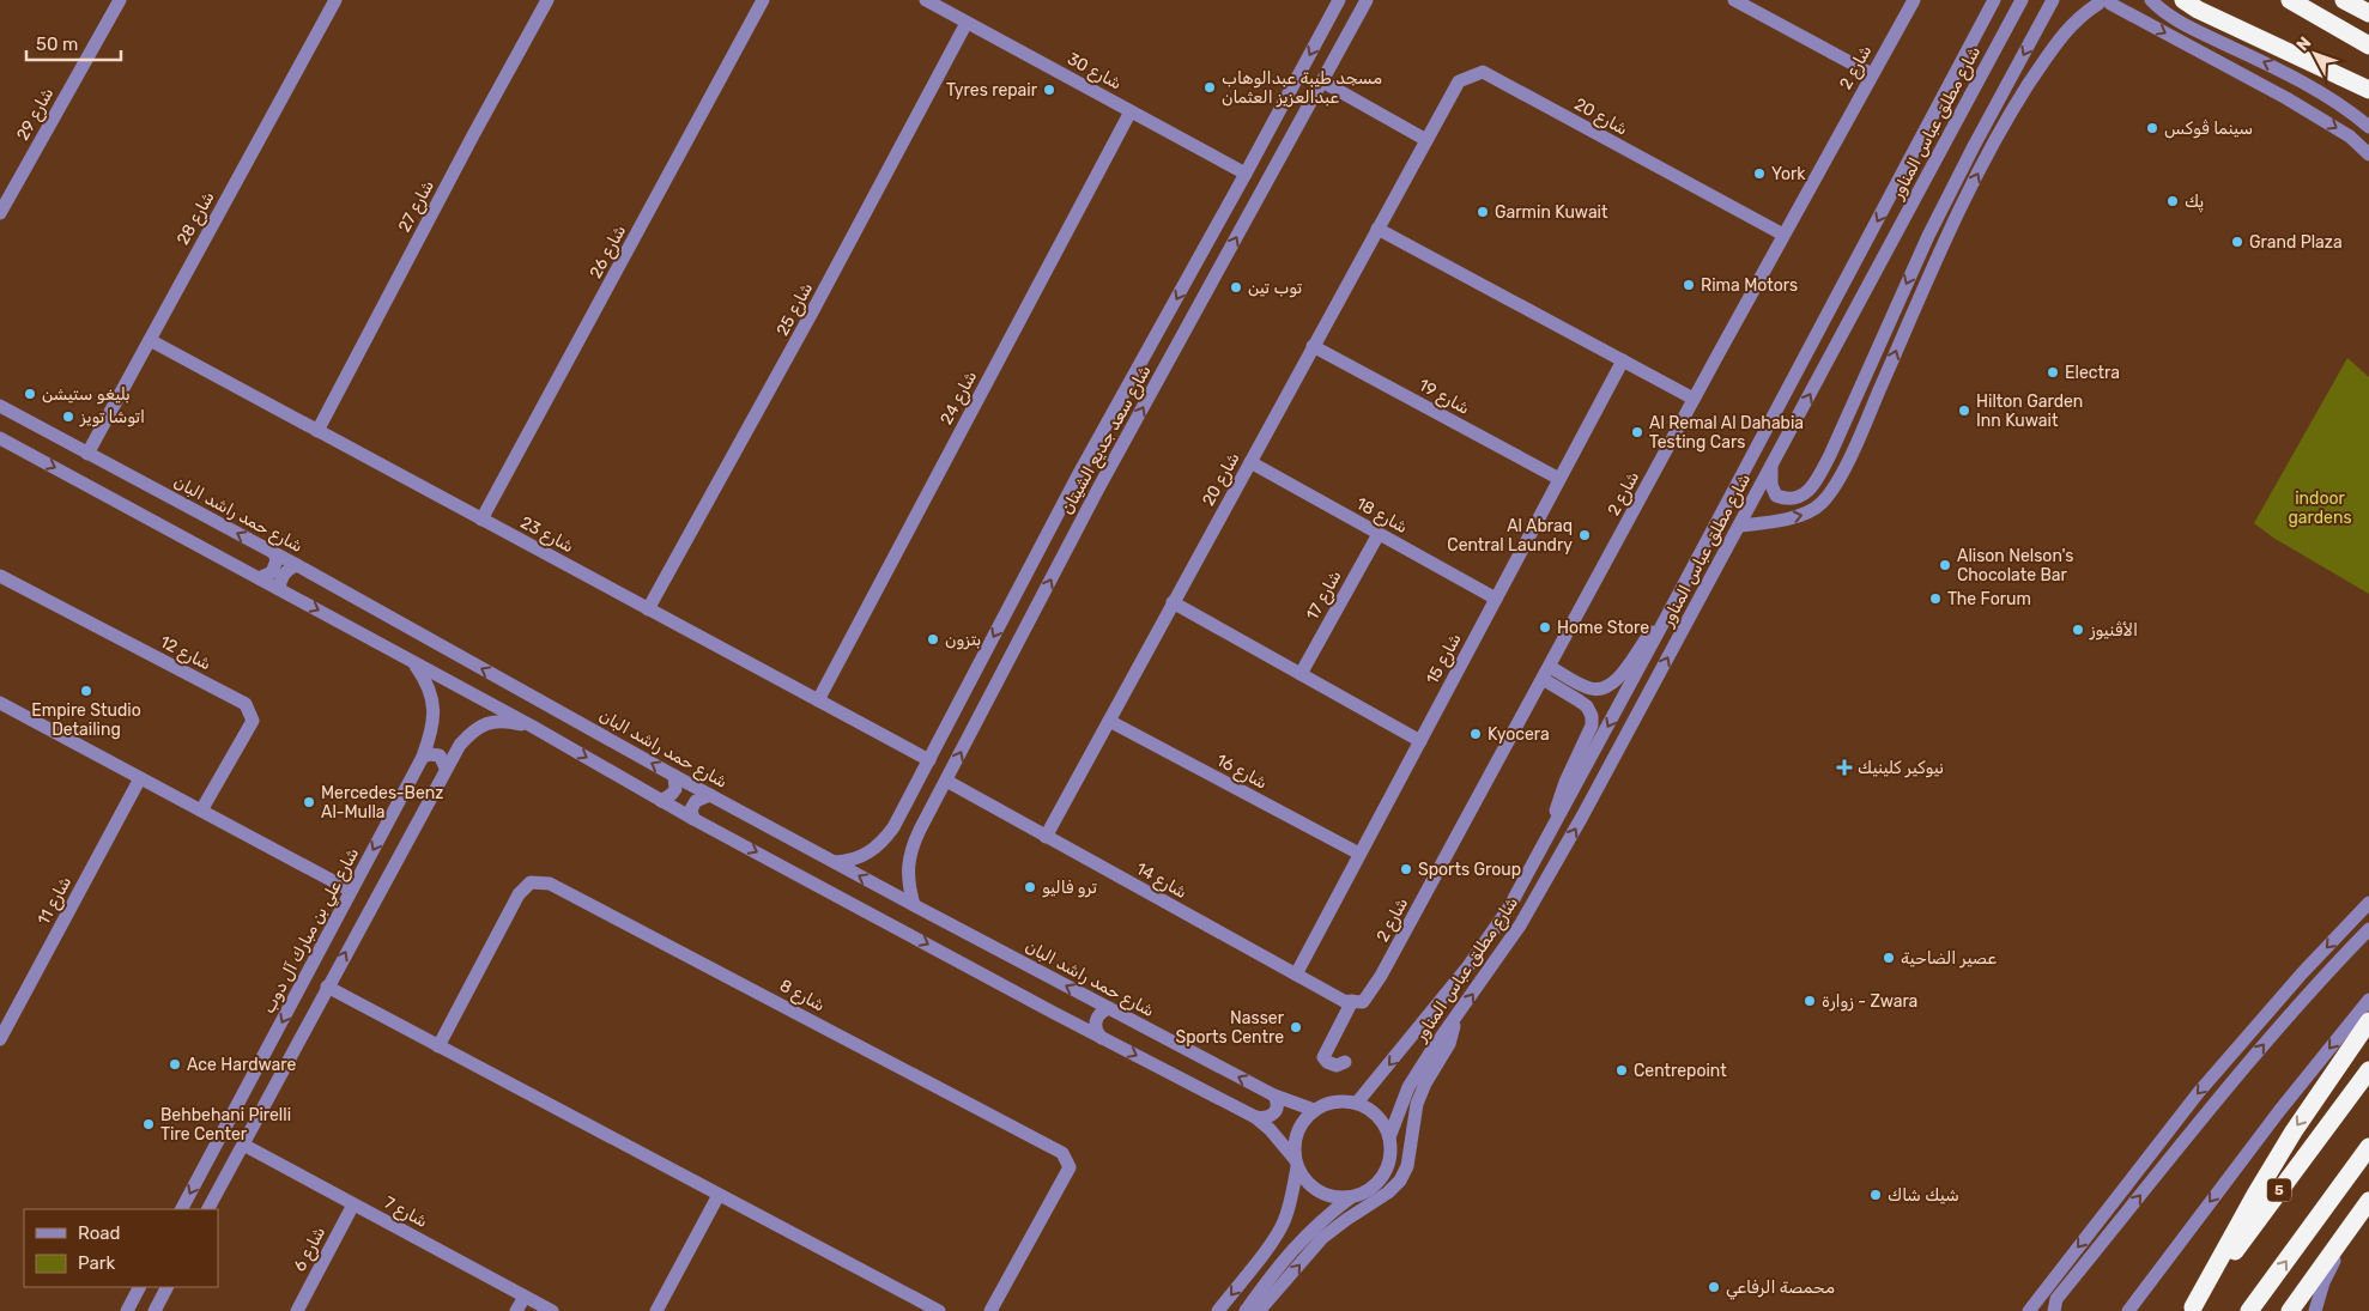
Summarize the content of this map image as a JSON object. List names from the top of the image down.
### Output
{
  "streets": {
    "highway": ["5"],
    "street": [
      "شارع 2",
      "شارع 30",
      "شارع 29",
      "شارع 20",
      "شارع مطلق عباس المناور",
      "شارع 27",
      "شارع 28",
      "شارع 26",
      "شارع 25",
      "شارع 19",
      "شارع 24",
      "شارع سعد جديع الشيتان",
      "شارع حمد راشد البان",
      "شارع 18",
      "شارع 23",
      "شارع 17",
      "شارع 12",
      "شارع 15",
      "شارع 16",
      "شارع 14",
      "شارع 11",
      "شارع علي بن مبارك آل دوب",
      "شارع 8",
      "شارع 7",
      "شارع 6"
    ]
  },
  "crossings": [
    ["شارع 2", "شارع 20"],
    ["شارع 2", "شارع 14"],
    ["شارع 30", "شارع 25"],
    ["شارع 30", "شارع 24"],
    ["شارع 30", "شارع سعد جديع الشيتان"],
    ["شارع 20", "شارع 19"],
    ["شارع 20", "شارع 18"],
    ["شارع 20", "شارع 16"],
    ["شارع 20", "شارع 14"],
    ["شارع مطلق عباس المناور", "شارع حمد راشد البان"],
    ["شارع 27", "شارع 23"],
    ["شارع 28", "شارع حمد راشد البان"],
    ["شارع 28", "شارع 23"],
    ["شارع 26", "شارع 23"],
    ["شارع 25", "شارع 23"],
    ["شارع 19", "شارع 15"],
    ["شارع 24", "شارع 23"],
    ["شارع سعد جديع الشيتان", "شارع حمد راشد البان"],
    ["شارع سعد جديع الشيتان", "شارع 23"],
    ["شارع سعد جديع الشيتان", "شارع 14"],
    ["شارع 18", "شارع 17"],
    ["شارع 18", "شارع 15"],
    ["شارع 15", "شارع 16"],
    ["شارع 15", "شارع 14"],
    ["شارع 7", "شارع 6"]
  ],
  "parks": ["indoor gardens"],
  "places": {
    "other": [
      "مسجد طيبة عبدالوهاب عبدالعزيز العثمان",
      "Tyres repair",
      "سينما ڤوكس",
      "York",
      "پك",
      "Garmin Kuwait",
      "Grand Plaza",
      "Rima Motors",
      "توب تين",
      "Electra",
      "بليغو ستيشن",
      "Hilton Garden Inn Kuwait",
      "اتوشا تويز",
      "Al Remal Al Dahabia Testing Cars",
      "Al Abraq Central Laundry",
      "Alison Nelson's Chocolate Bar",
      "The Forum",
      "Home Store",
      "الأڤنيوز",
      "بتزون",
      "Empire Studio Detailing",
      "Kyocera",
      "Mercedes-Benz Al-Mulla",
      "Sports Group",
      "ترو فاليو",
      "عصير الضاحية",
      "زوارة - Zwara",
      "Nasser Sports Centre",
      "Ace Hardware",
      "Centrepoint",
      "Behbehani Pirelli Tire Center",
      "شيك شاك",
      "محمصة الرفاعي"
    ],
    "health": ["نيوكير كلينيك"]
  },
  "legend": ["Road", "Park"],
  "scale_bar": "50 m",
  "north": "top left"
}
